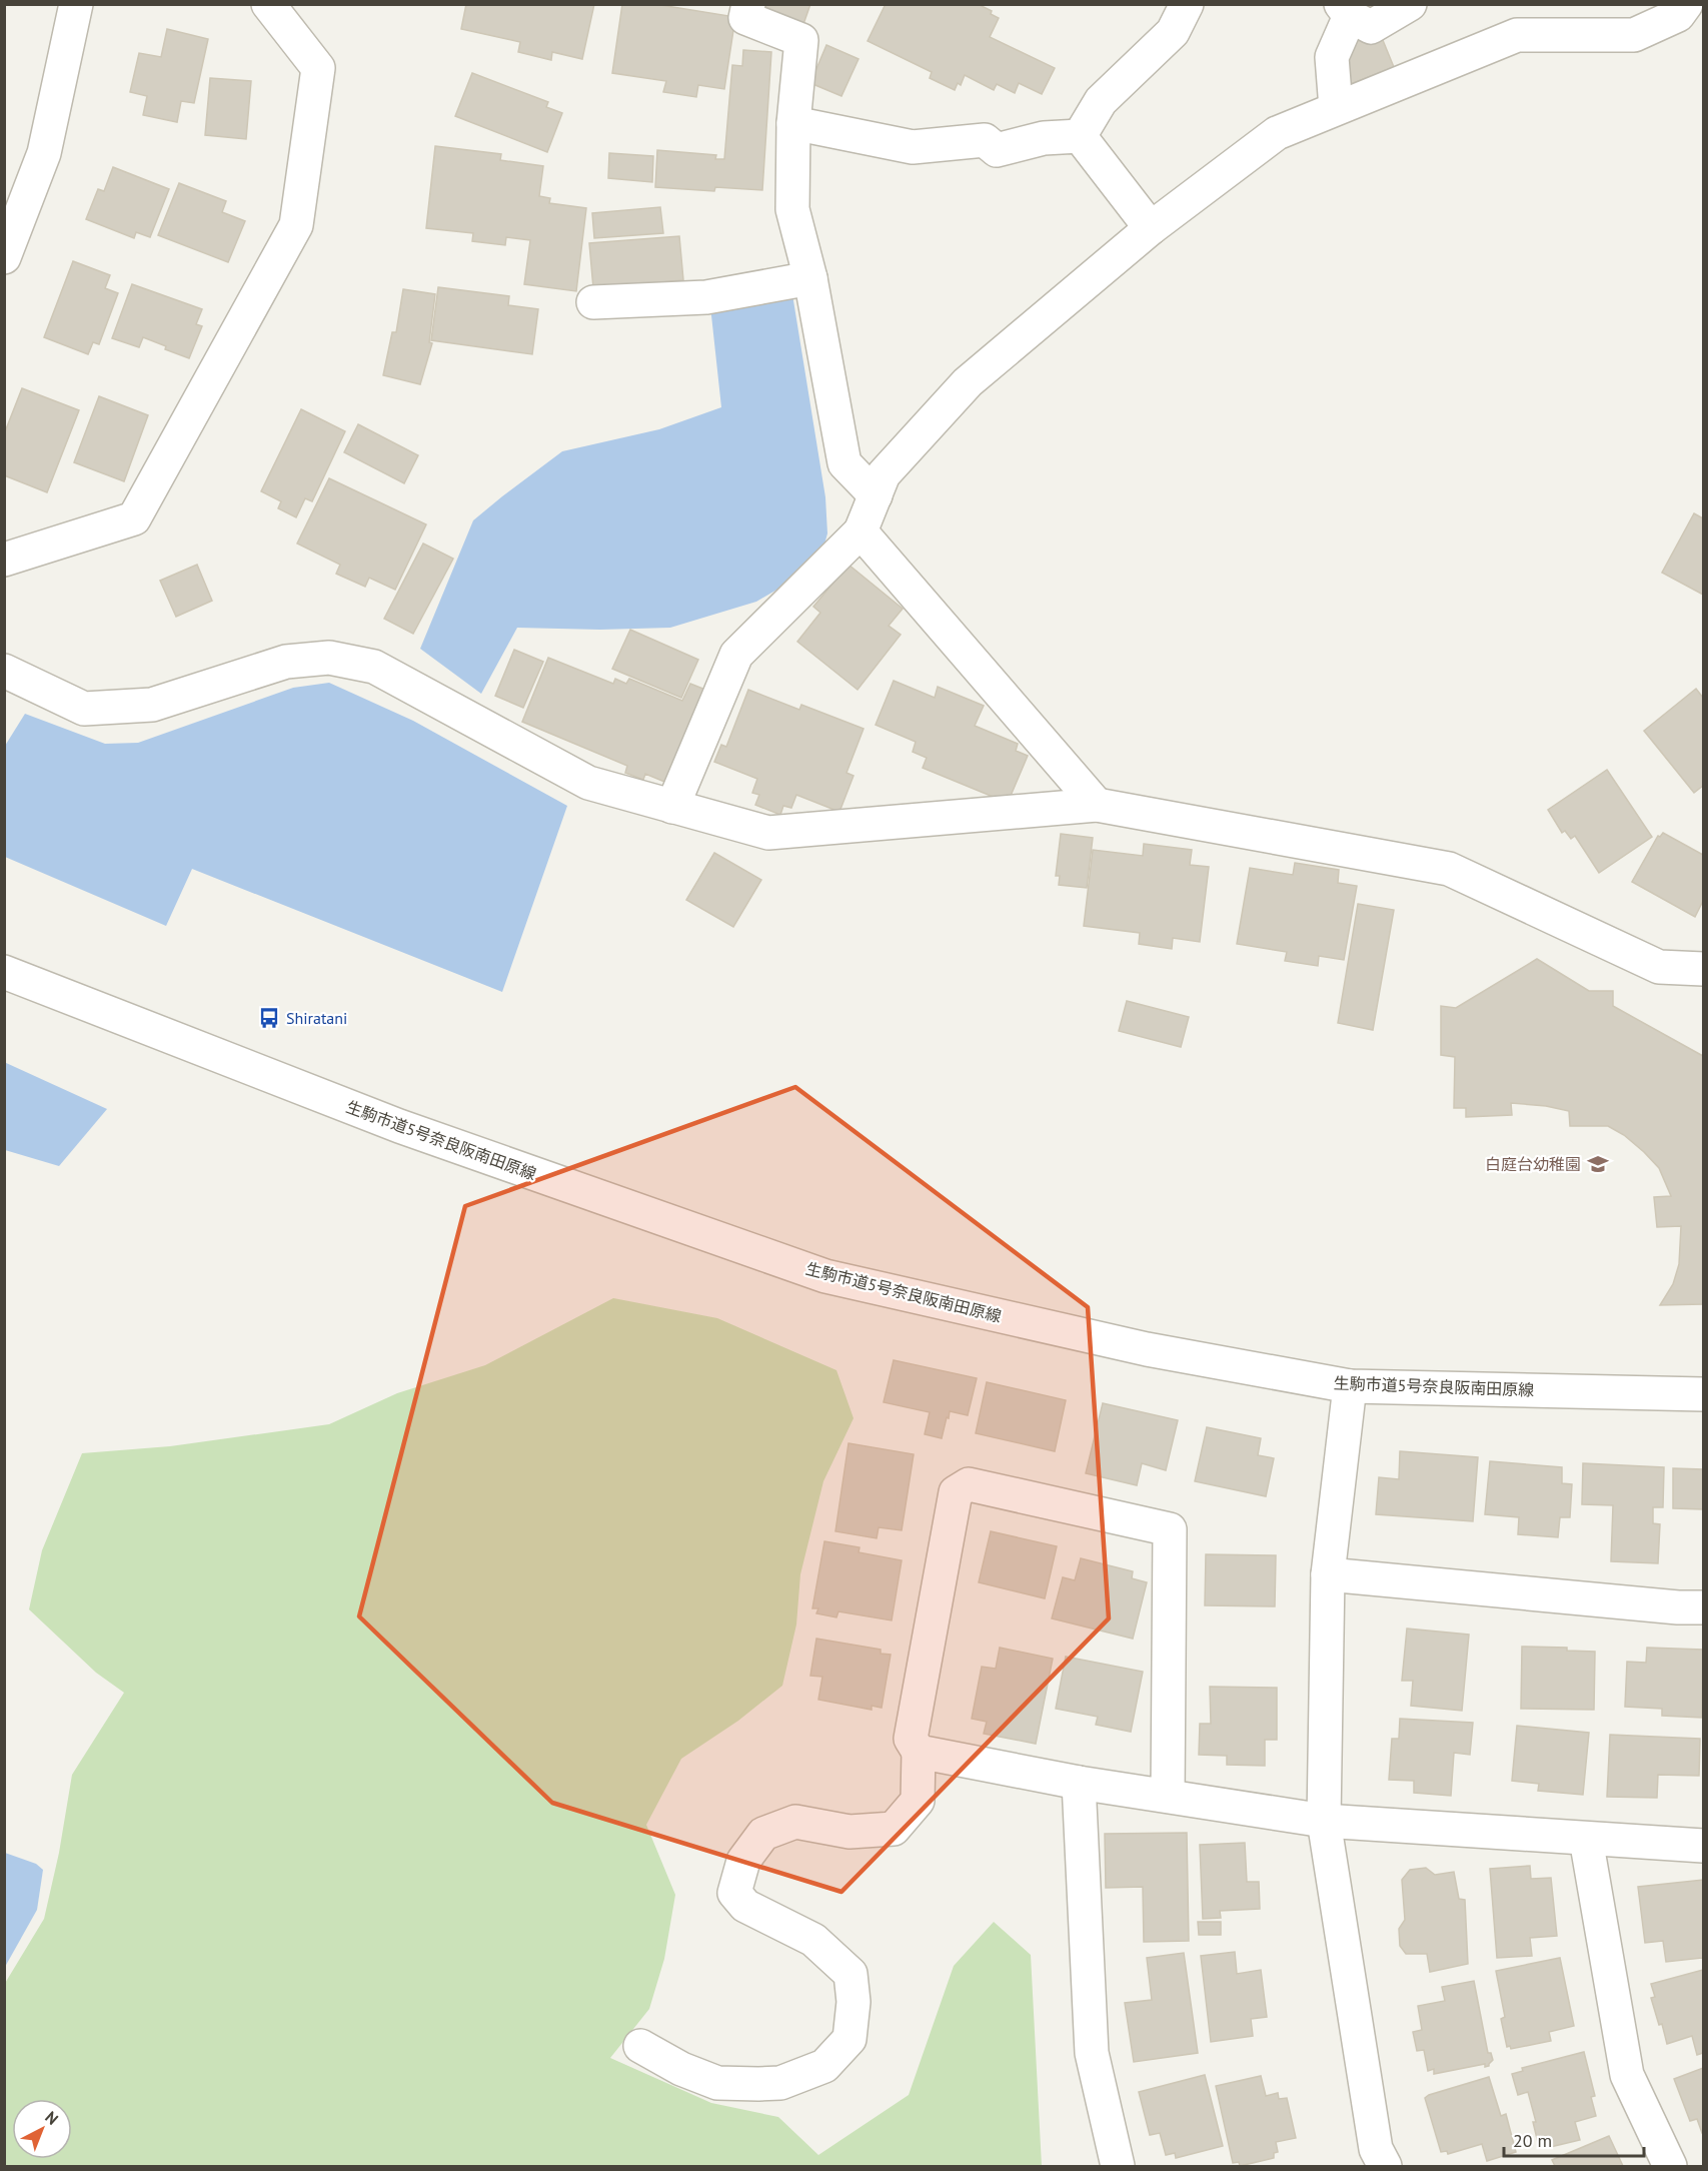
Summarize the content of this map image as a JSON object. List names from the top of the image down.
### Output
{
  "streets": {
    "street": ["生駒市道5号奈良阪南田原線"]
  },
  "places": {
    "bus stop": ["Shiratani"],
    "school or university": ["白庭台幼稚園"]
  },
  "scale_bar": "20 m",
  "north": "top right"
}
